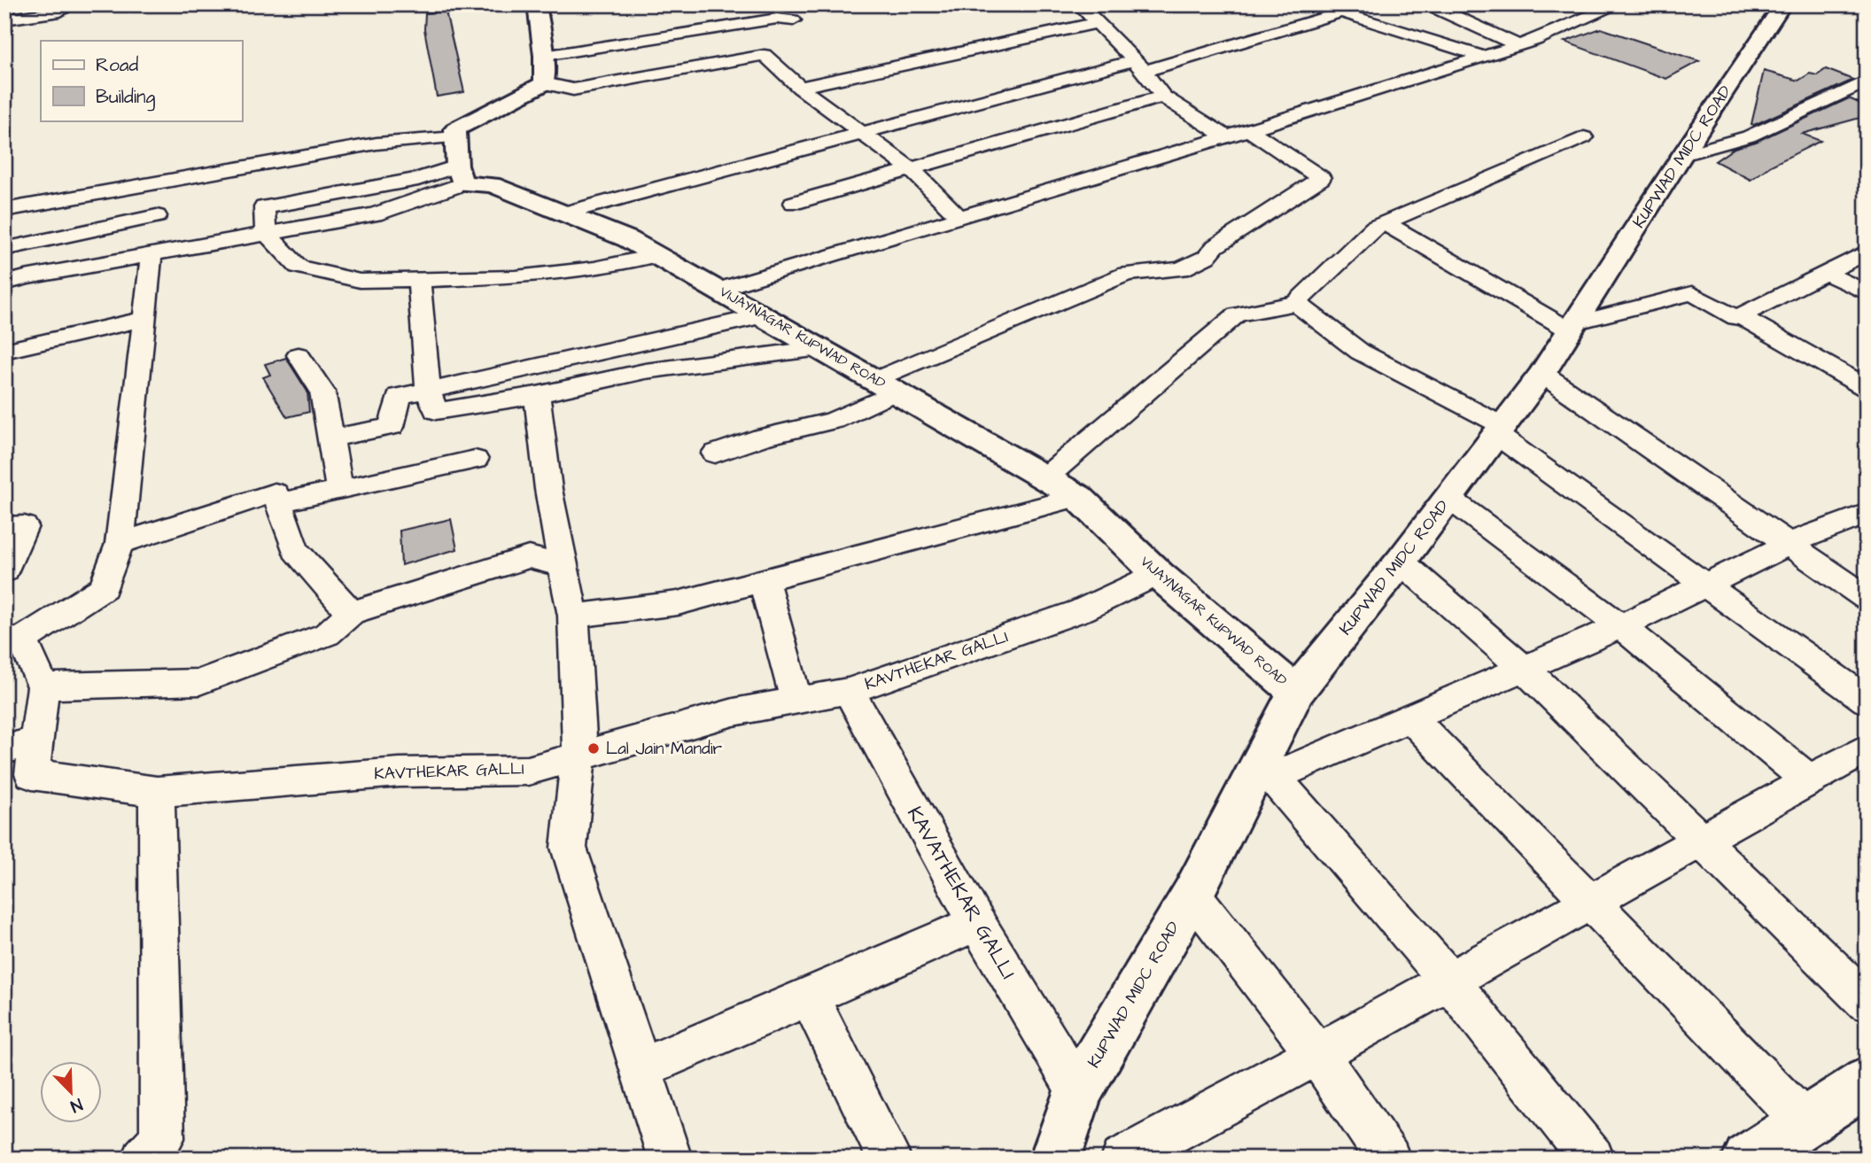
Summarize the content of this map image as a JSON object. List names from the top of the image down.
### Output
{
  "streets": {
    "main road": ["KUPWAD MIDC ROAD", "VIJAYNAGAR KUPWAD ROAD"],
    "street": ["KAVTHEKAR GALLI", "KAVATHEKAR GALLI"]
  },
  "crossings": [
    ["KUPWAD MIDC ROAD", "VIJAYNAGAR KUPWAD ROAD"],
    ["KUPWAD MIDC ROAD", "KAVATHEKAR GALLI"],
    ["VIJAYNAGAR KUPWAD ROAD", "KAVTHEKAR GALLI"],
    ["KAVTHEKAR GALLI", "KAVATHEKAR GALLI"]
  ],
  "places": ["Lal Jain Mandir"],
  "legend": ["Road", "Building"],
  "north": "bottom right"
}
